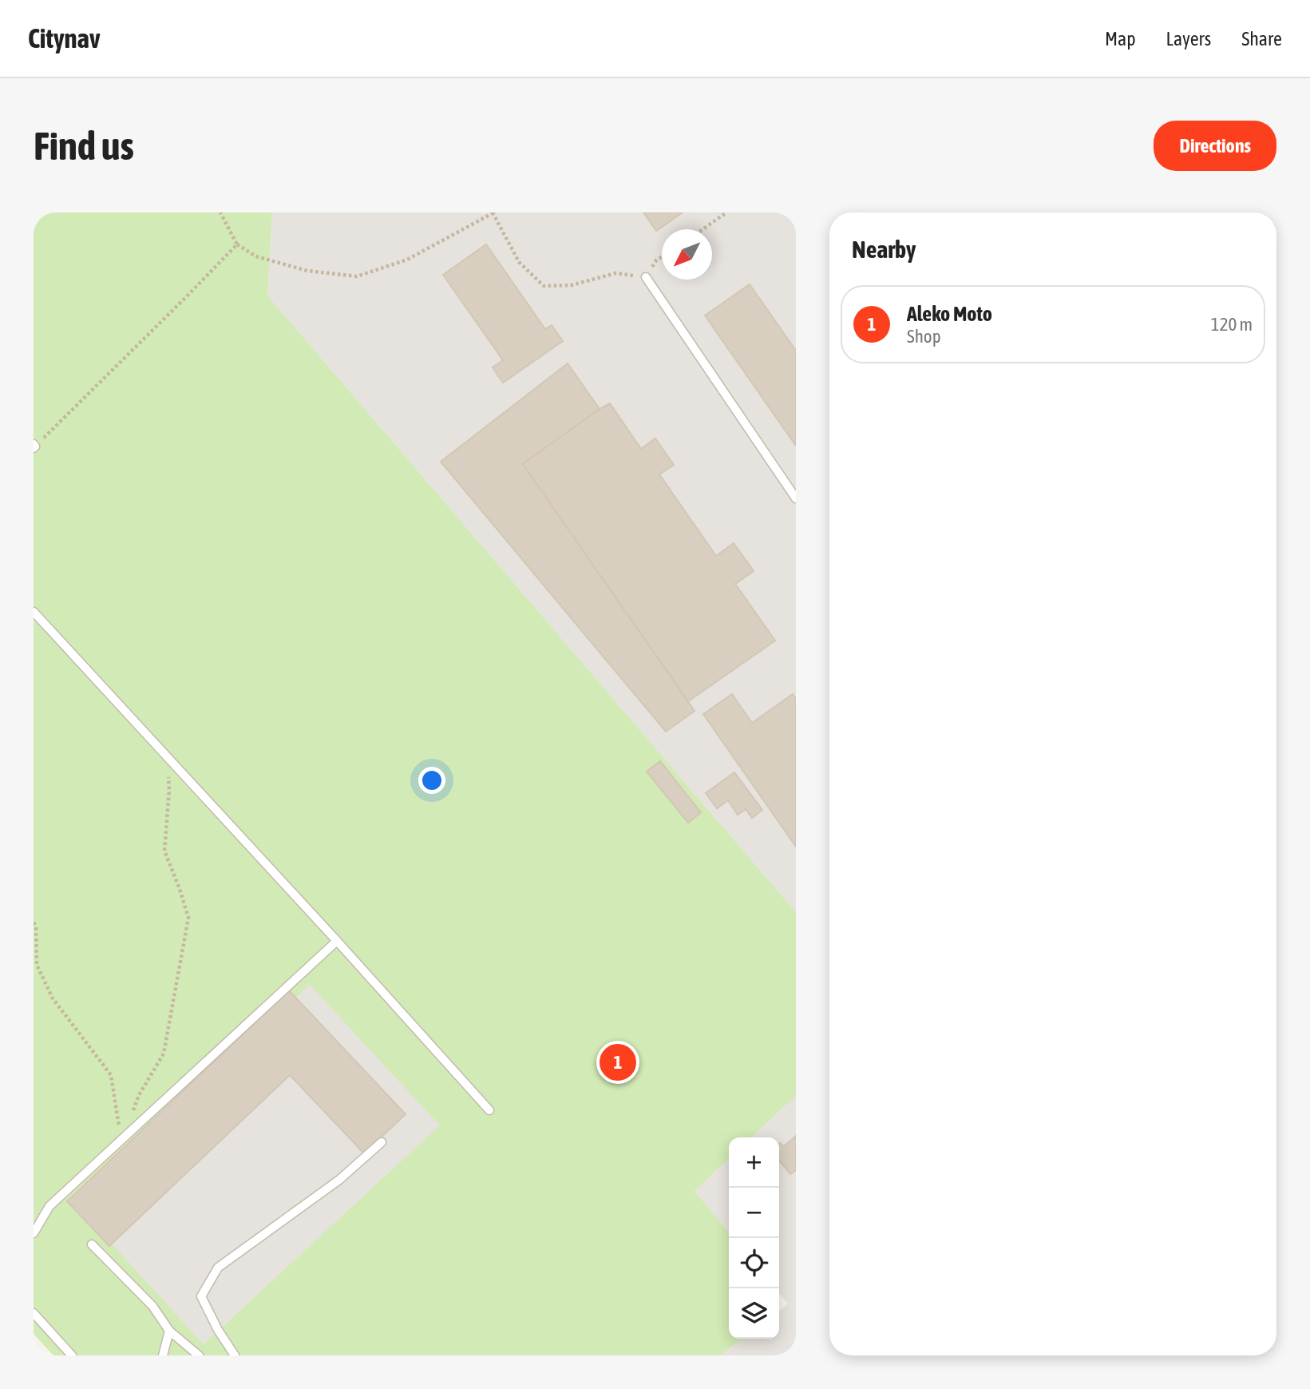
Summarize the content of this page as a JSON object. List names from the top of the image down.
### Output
{
  "north": "bottom left",
  "page": {
    "header": "Citynav",
    "nav": ["Map", "Layers", "Share"],
    "buttons": "Directions",
    "title": "Find us",
    "heading": "Nearby",
    "list": [
      {
        "mark": "1",
        "name": "Aleko Moto",
        "note": "Shop",
        "value": "120 m"
      }
    ],
    "pins": "1",
    "map_buttons": ["+", "−"]
  }
}
